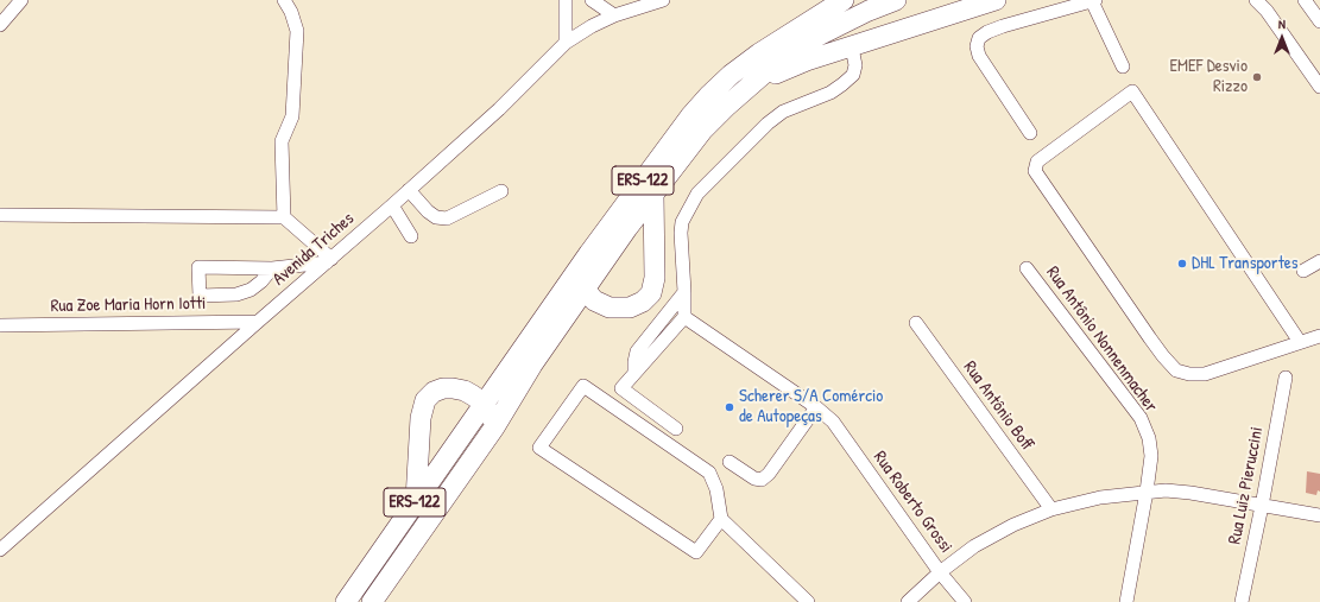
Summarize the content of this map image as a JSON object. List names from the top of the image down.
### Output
{
  "streets": {
    "highway": ["ERS-122"],
    "street": [
      "Avenida Triches",
      "Rua Zoe Maria Horn Iotti",
      "Rua Antônio Nonnenmacher",
      "Rua Antônio Boff",
      "Rua Luiz Pieruccini",
      "Rua Roberto Grossi"
    ]
  },
  "crossings": [
    ["Avenida Triches", "Rua Zoe Maria Horn Iotti"]
  ],
  "places": ["EMEF Desvio Rizzo", "DHL Transportes", "Scherer S/A Comércio de Autopeças"],
  "north": "top"
}
